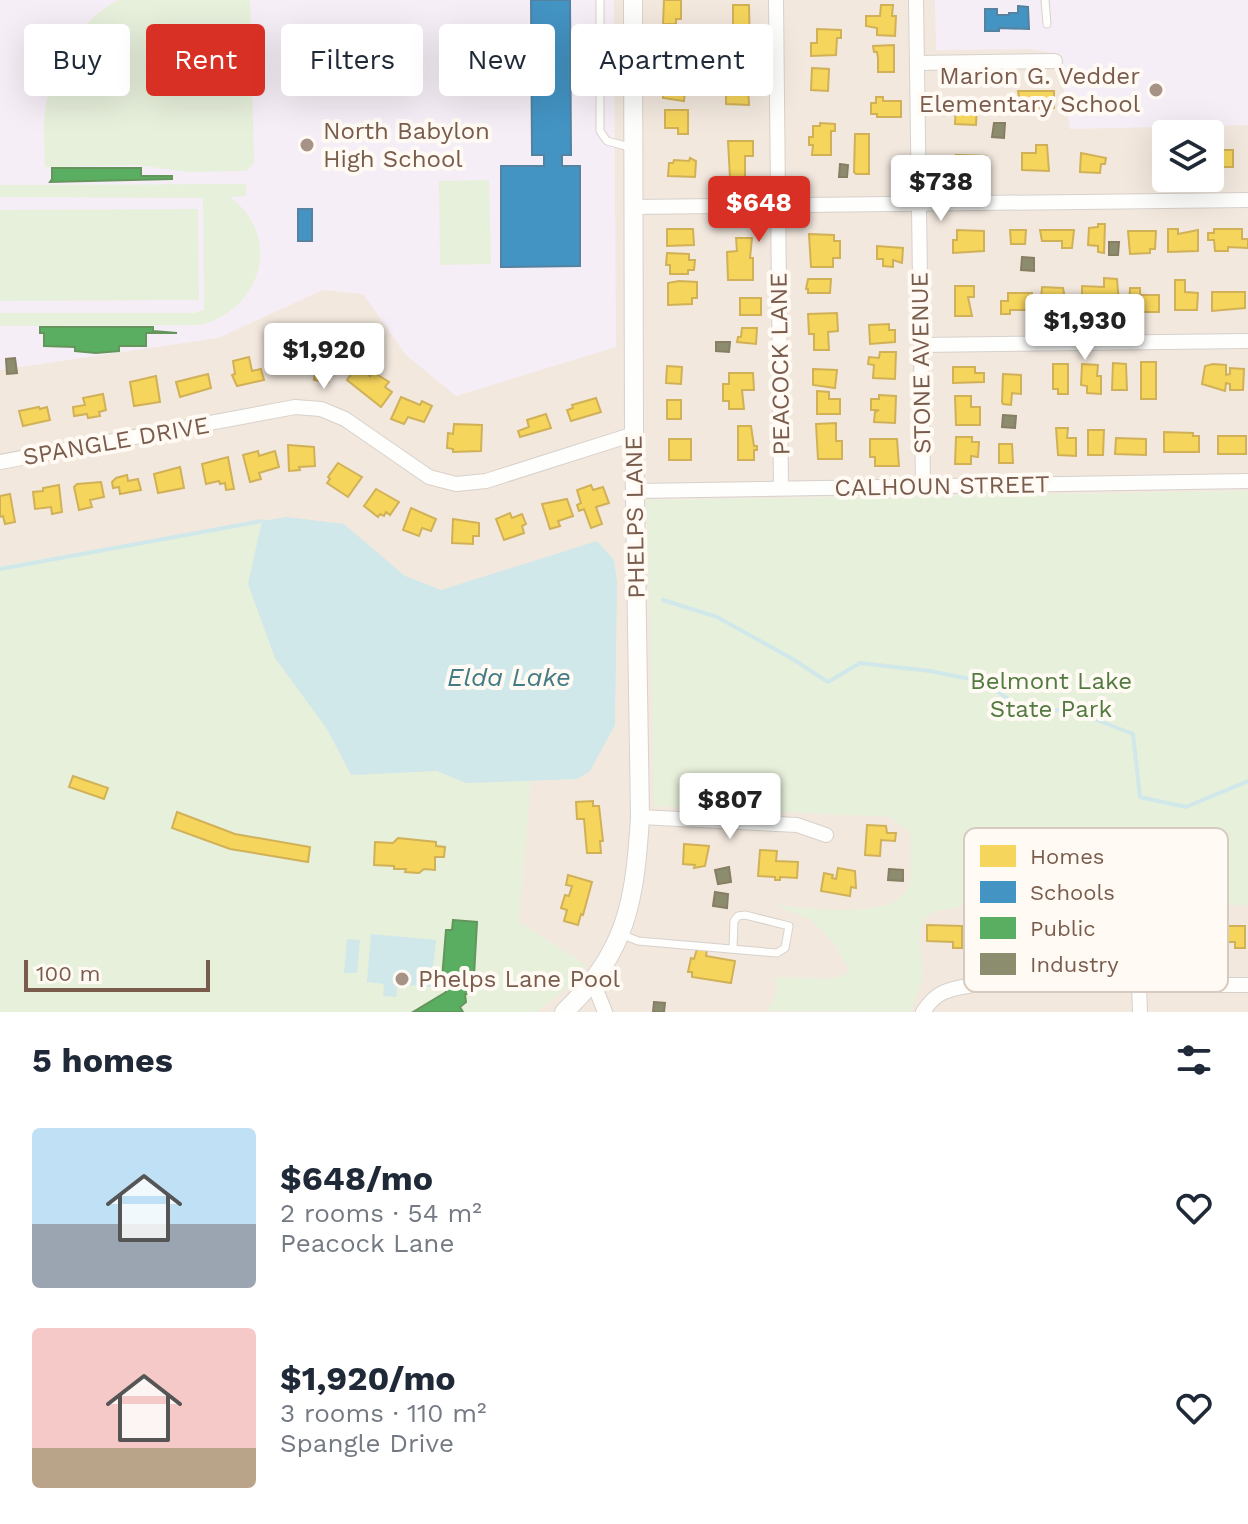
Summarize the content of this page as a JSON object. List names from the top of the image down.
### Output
{
  "streets": {
    "street": [
      "STONE AVENUE",
      "PEACOCK LANE",
      "SPANGLE DRIVE",
      "CALHOUN STREET",
      "PHELPS LANE"
    ]
  },
  "crossings": [
    ["STONE AVENUE", "CALHOUN STREET"],
    ["PEACOCK LANE", "CALHOUN STREET"],
    ["SPANGLE DRIVE", "PHELPS LANE"],
    ["CALHOUN STREET", "PHELPS LANE"]
  ],
  "water": ["Elda Lake"],
  "parks": ["Belmont Lake State Park"],
  "places": ["Marion G. Vedder Elementary School", "North Babylon High School", "Phelps Lane Pool"],
  "legend": [
    "Homes",
    "Schools",
    "Public",
    "Industry"
  ],
  "scale_bar": "100 m",
  "page": {
    "chip": [
      "Buy",
      "Rent",
      "Filters",
      "New",
      "Apartment"
    ],
    "price": [
      "$738",
      "$648",
      "$1,930",
      "$1,920",
      "$807"
    ],
    "scale": "100 m",
    "heading": "5 homes",
    "list": [
      {
        "name": "$648/mo",
        "note": "2 rooms · 54 m² · Peacock Lane"
      },
      {
        "name": "$1,920/mo",
        "note": "3 rooms · 110 m² · Spangle Drive"
      }
    ]
  }
}
